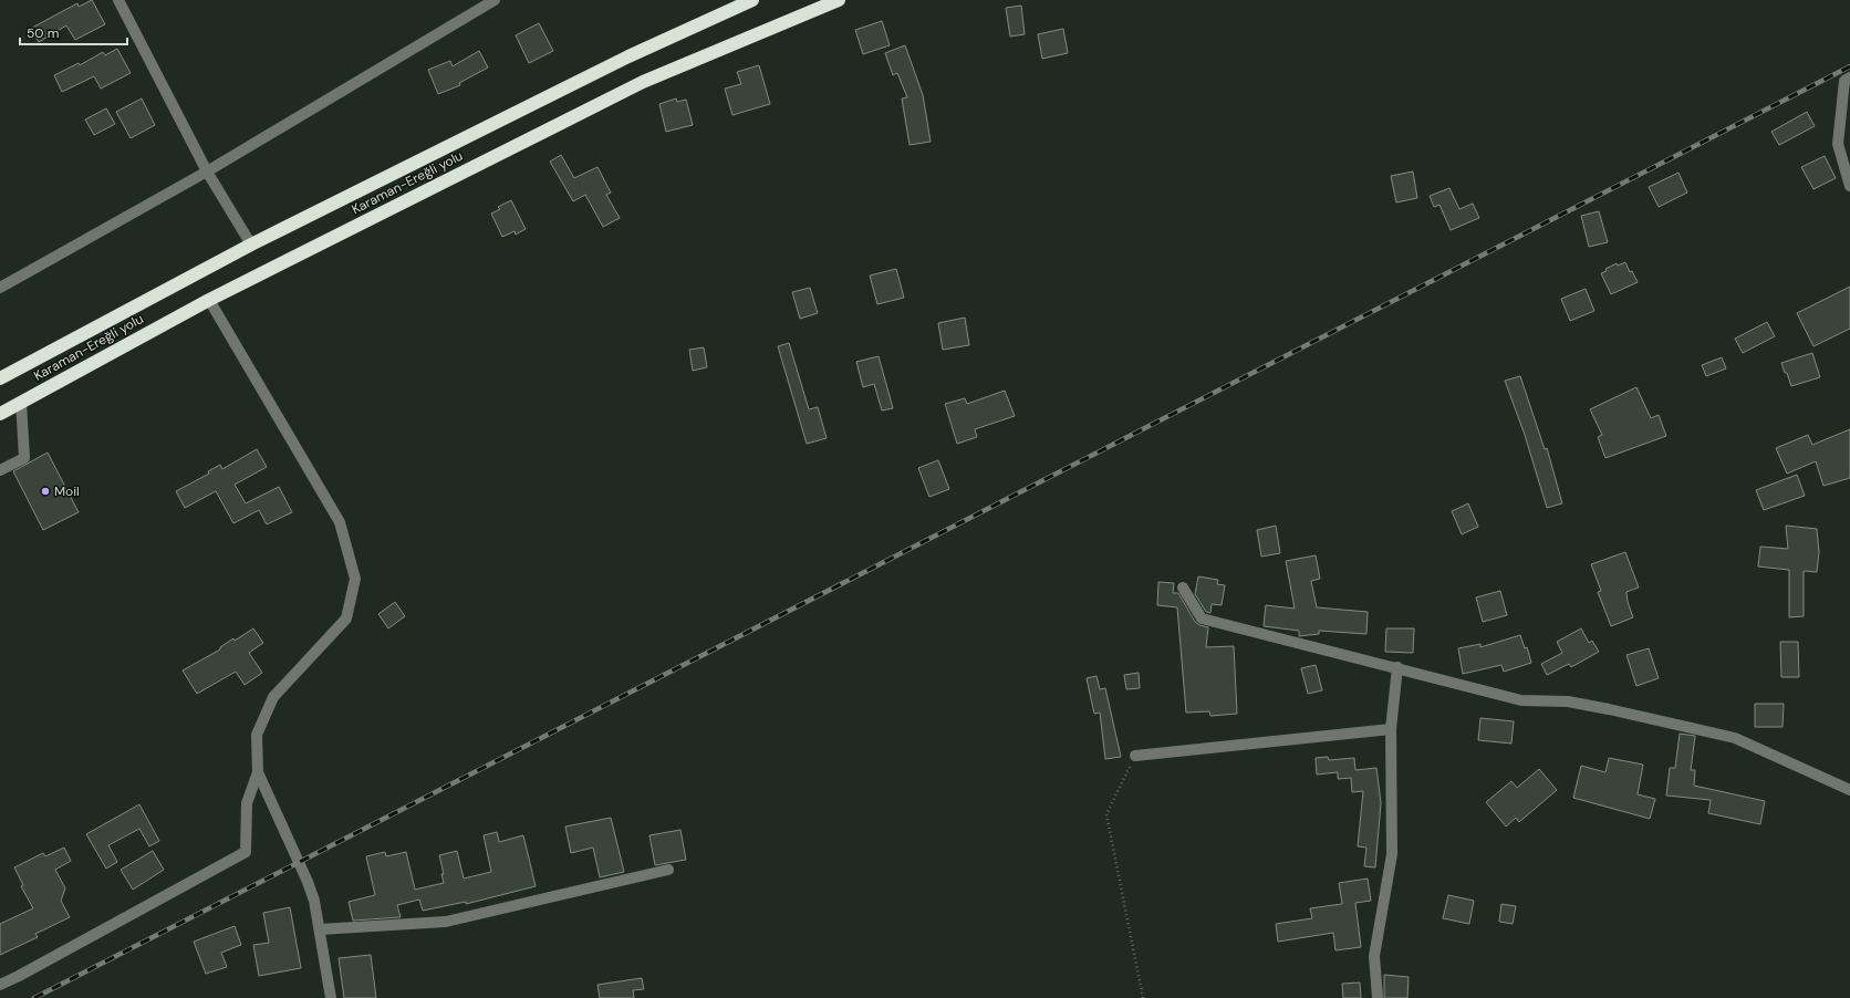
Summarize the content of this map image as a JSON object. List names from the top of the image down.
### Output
{
  "streets": {
    "highway": ["Karaman-Ereğli yolu"]
  },
  "places": ["Moil"],
  "scale_bar": "50 m"
}
